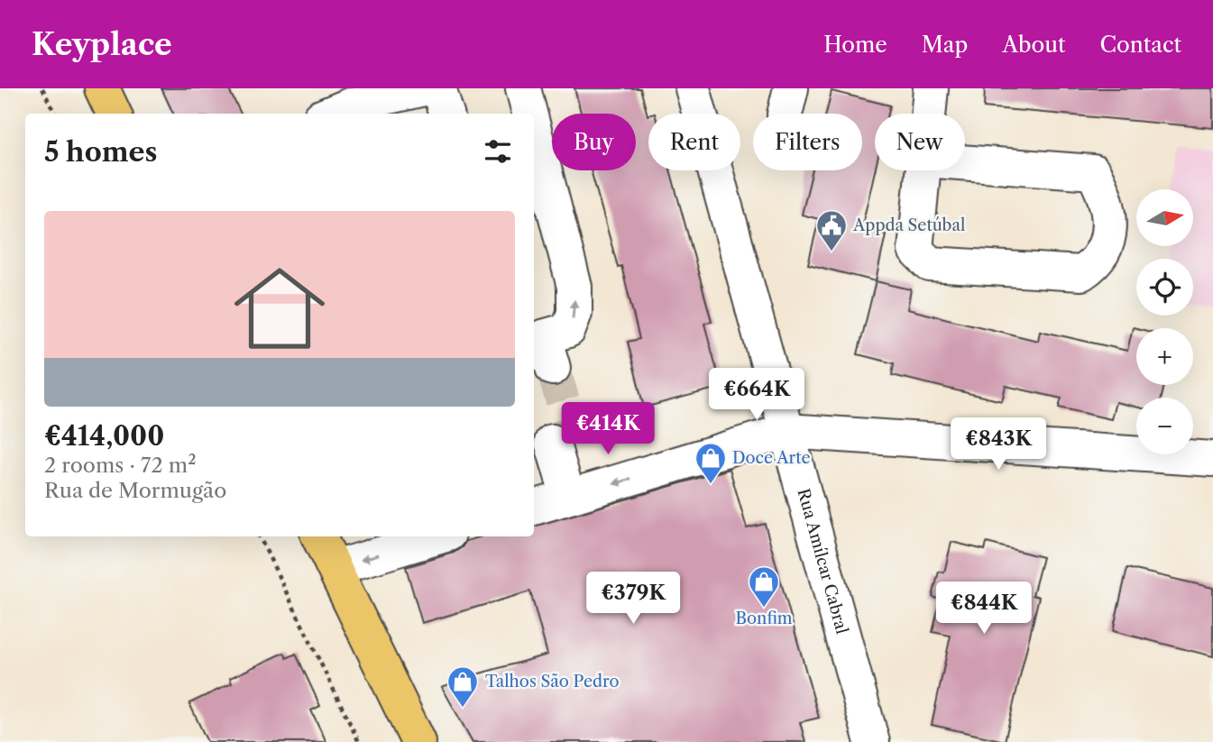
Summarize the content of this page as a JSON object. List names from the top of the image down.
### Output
{
  "streets": {
    "street": ["Rua Amílcar Cabral"]
  },
  "places": {
    "public building": ["Appda Setúbal"],
    "shop": ["Doce Arte", "Bonfim", "Talhos São Pedro"]
  },
  "north": "right",
  "page": {
    "header": "Keyplace",
    "nav": [
      "Home",
      "Map",
      "About",
      "Contact"
    ],
    "chip": [
      "Buy",
      "Rent",
      "Filters",
      "New"
    ],
    "heading": "5 homes",
    "map_buttons": ["+", "−"],
    "list": [
      {
        "name": "€414,000",
        "note": "2 rooms · 72 m² · Rua de Mormugão"
      }
    ],
    "price": [
      "€664K",
      "€414K",
      "€843K",
      "€379K",
      "€844K"
    ]
  }
}
